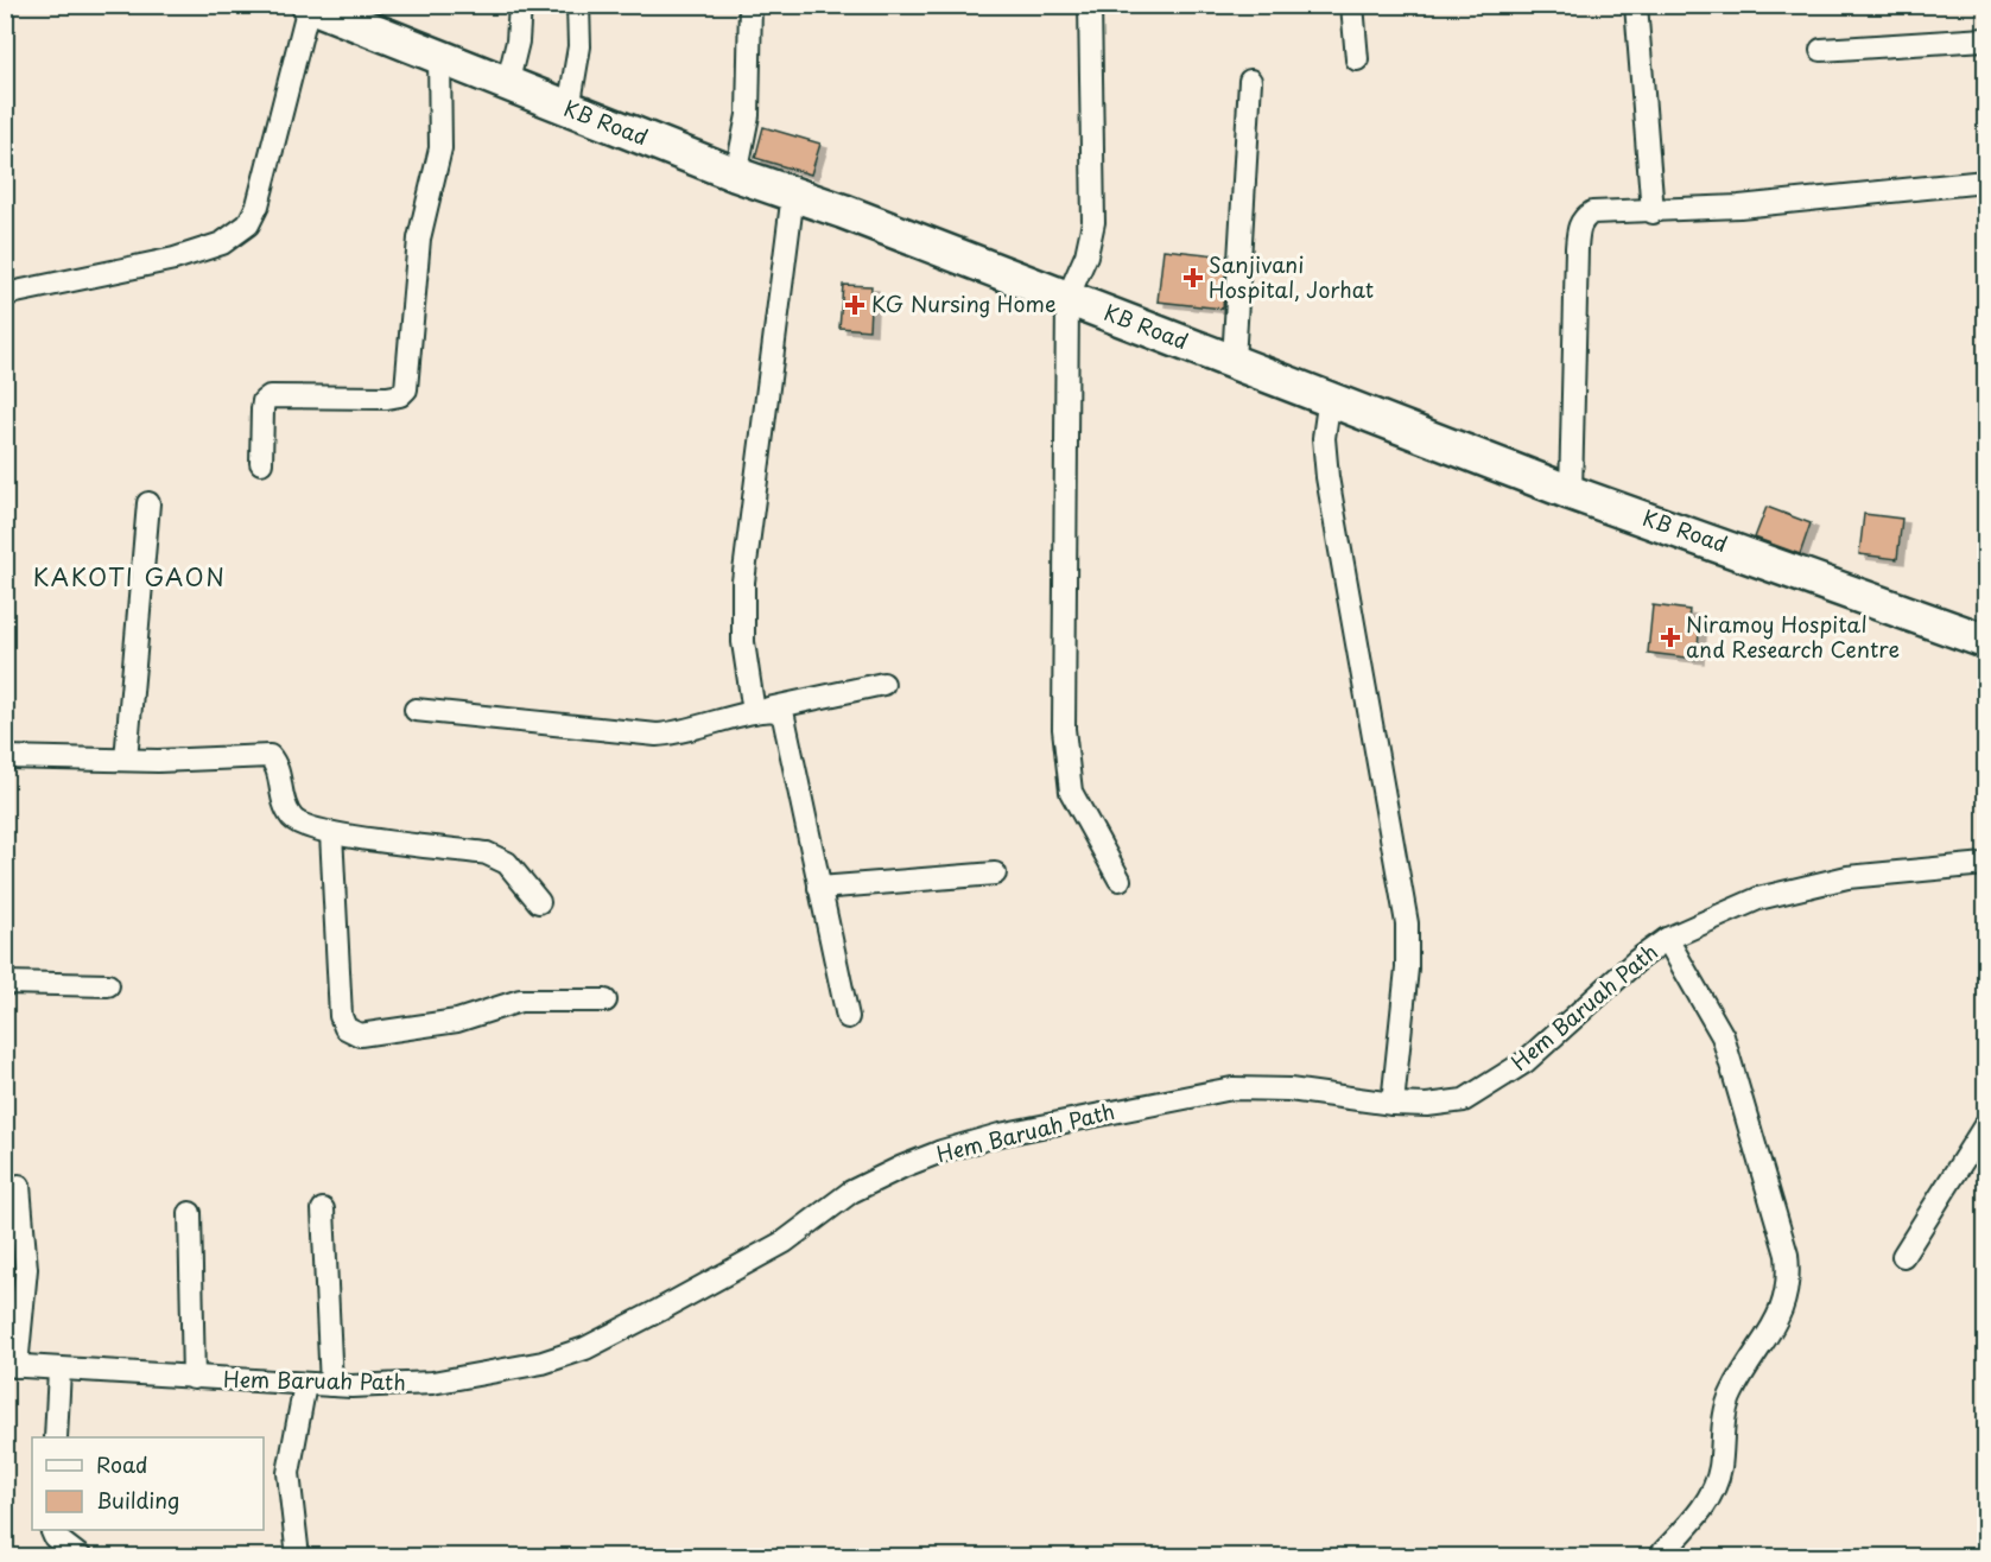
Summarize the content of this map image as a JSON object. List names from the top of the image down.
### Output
{
  "streets": {
    "main road": ["KB Road"],
    "street": ["Hem Baruah Path"]
  },
  "districts": ["KAKOTI GAON"],
  "places": {
    "health": ["Sanjivani Hospital, Jorhat", "KG Nursing Home", "Niramoy Hospital and Research Centre"]
  },
  "legend": ["Road", "Building"]
}
